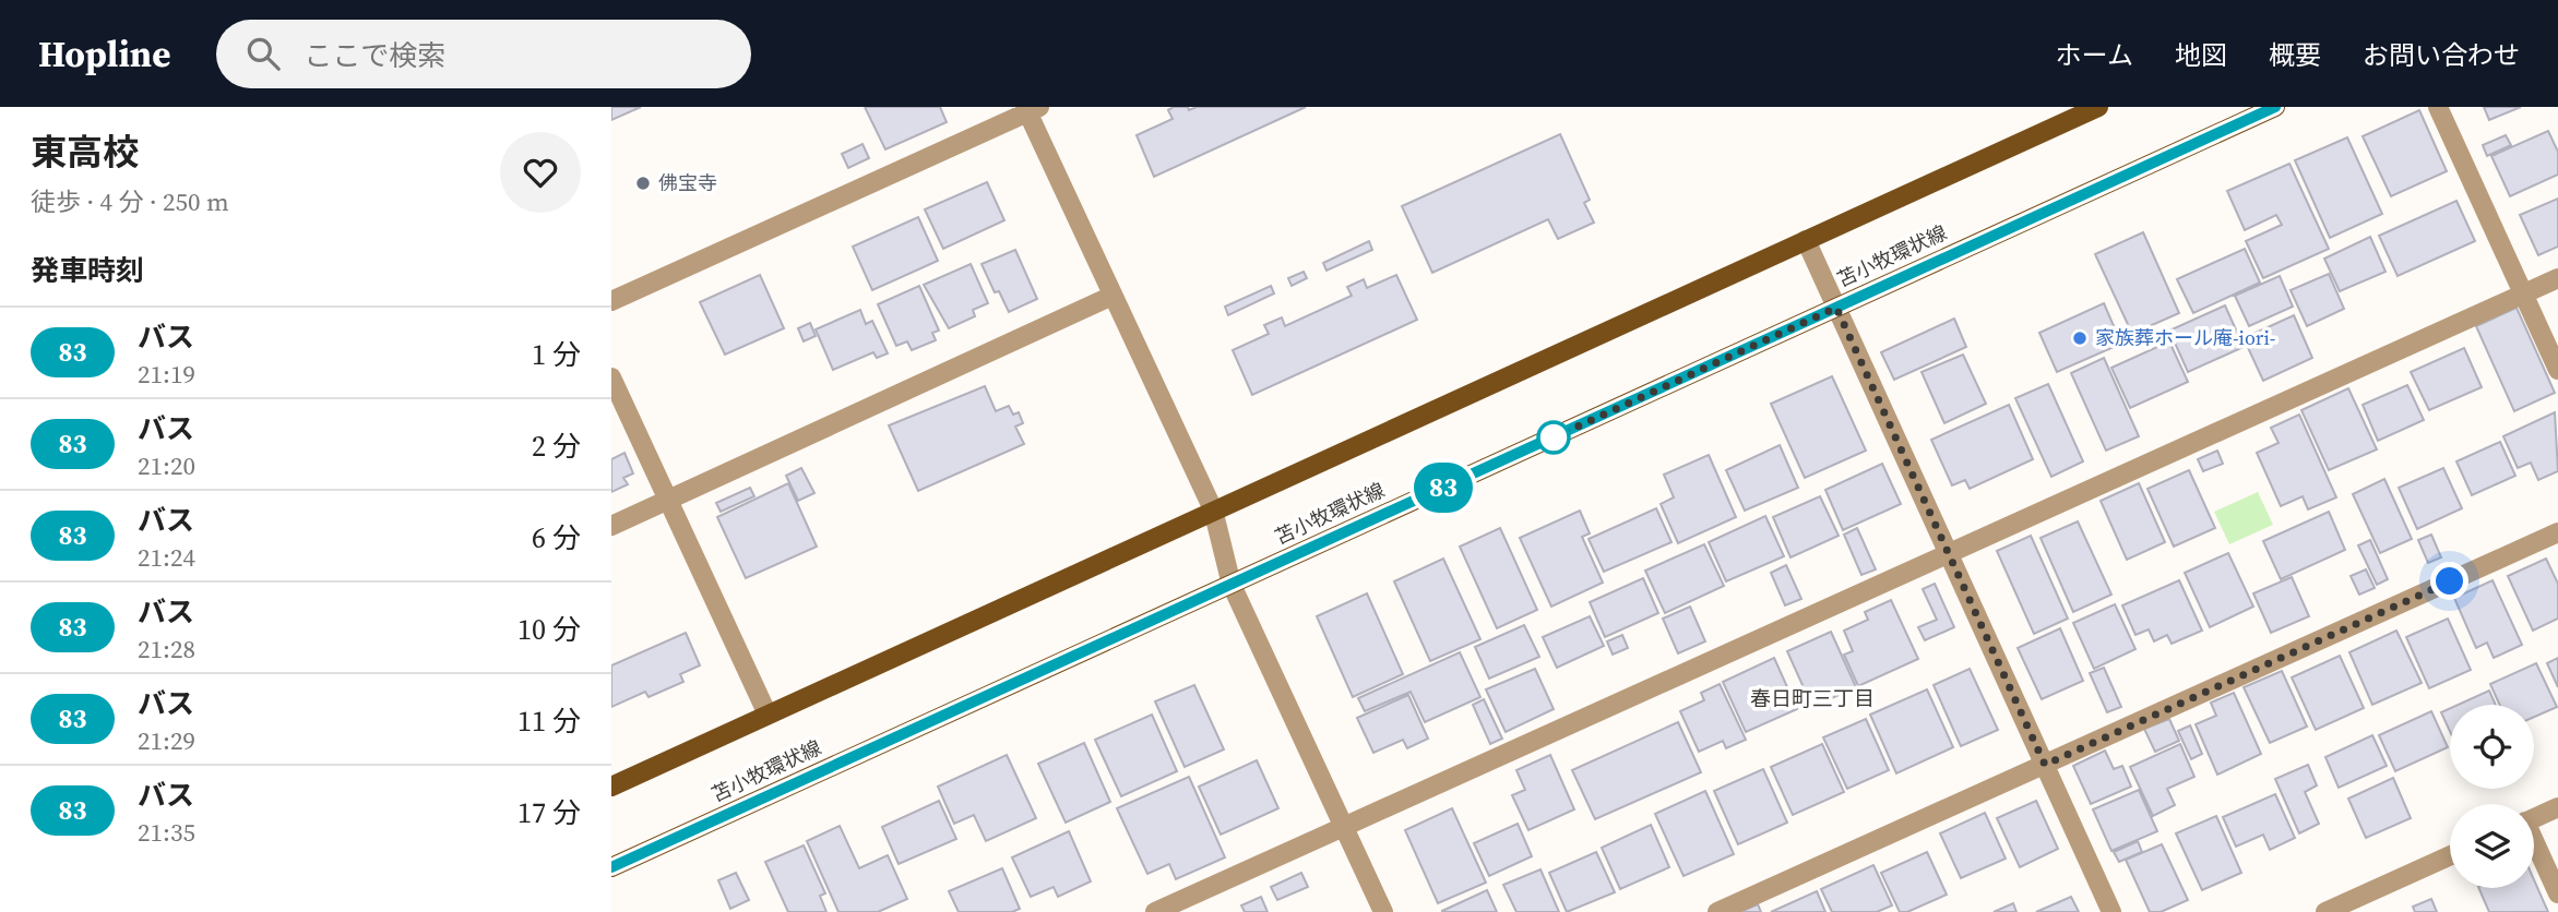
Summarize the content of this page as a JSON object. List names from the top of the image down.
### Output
{
  "streets": {
    "main road": ["苫小牧環状線"]
  },
  "districts": ["春日町三丁目"],
  "places": ["佛宝寺", "家族葬ホール庵-iori-"],
  "lines": ["bus line 83"],
  "page": {
    "header": "Hopline",
    "search": "ここで検索",
    "nav": [
      "ホーム",
      "地図",
      "概要",
      "お問い合わせ"
    ],
    "heading": [
      ["東高校", "徒歩 · 4 分 · 250 m"],
      "発車時刻"
    ],
    "on_map": "83",
    "list": [
      {
        "mark": "83",
        "name": "バス",
        "note": "21:19",
        "value": "1 分"
      },
      {
        "mark": "83",
        "name": "バス",
        "note": "21:20",
        "value": "2 分"
      },
      {
        "mark": "83",
        "name": "バス",
        "note": "21:24",
        "value": "6 分"
      },
      {
        "mark": "83",
        "name": "バス",
        "note": "21:28",
        "value": "10 分"
      },
      {
        "mark": "83",
        "name": "バス",
        "note": "21:29",
        "value": "11 分"
      },
      {
        "mark": "83",
        "name": "バス",
        "note": "21:35",
        "value": "17 分"
      }
    ]
  }
}
